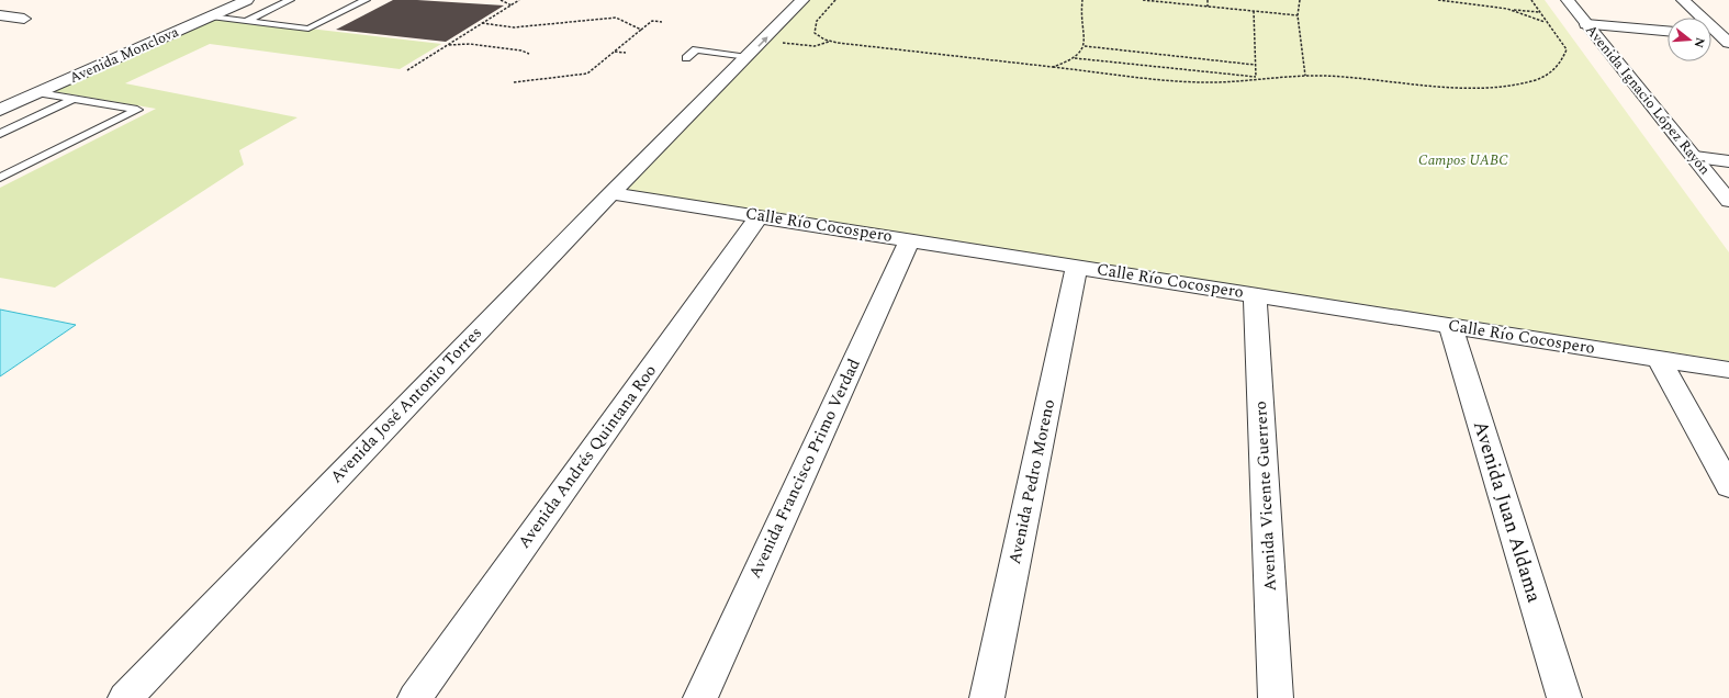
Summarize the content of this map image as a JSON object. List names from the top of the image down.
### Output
{
  "streets": {
    "street": [
      "Avenida Monclova",
      "Avenida Ignacio López Rayón",
      "Calle Río Cocospero",
      "Avenida José Antonio Torres",
      "Avenida Andrés Quintana Roo",
      "Avenida Francisco Primo Verdad",
      "Avenida Pedro Moreno",
      "Avenida Vicente Guerrero",
      "Avenida Juan Aldama"
    ]
  },
  "crossings": [
    ["Calle Río Cocospero", "Avenida José Antonio Torres"],
    ["Calle Río Cocospero", "Avenida Andrés Quintana Roo"],
    ["Calle Río Cocospero", "Avenida Francisco Primo Verdad"],
    ["Calle Río Cocospero", "Avenida Pedro Moreno"],
    ["Calle Río Cocospero", "Avenida Vicente Guerrero"],
    ["Calle Río Cocospero", "Avenida Juan Aldama"]
  ],
  "parks": ["Campos UABC"],
  "north": "right"
}
